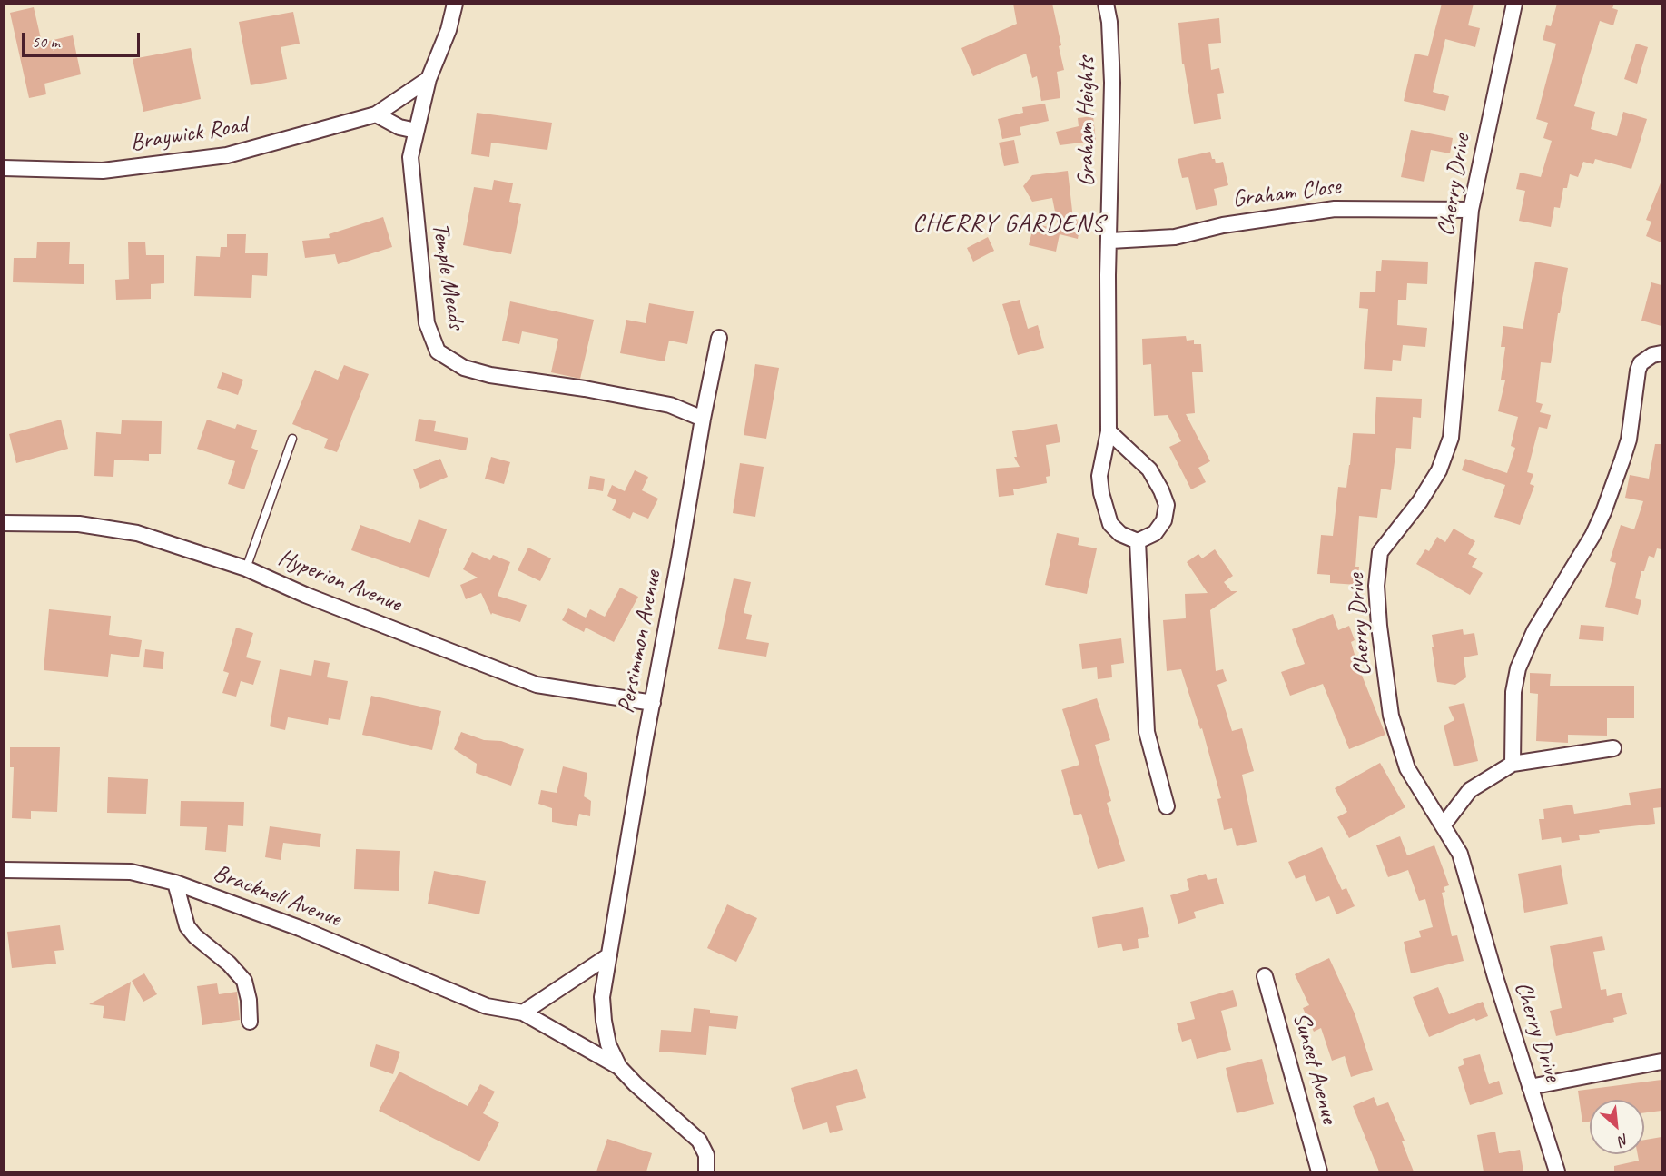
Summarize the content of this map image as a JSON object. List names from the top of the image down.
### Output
{
  "streets": {
    "street": [
      "Graham Heights",
      "Braywick Road",
      "Cherry Drive",
      "Graham Close",
      "Temple Meads",
      "Hyperion Avenue",
      "Persimmon Avenue",
      "Bracknell Avenue",
      "Sunset Avenue"
    ]
  },
  "crossings": [
    ["Graham Heights", "Graham Close"],
    ["Braywick Road", "Temple Meads"],
    ["Cherry Drive", "Graham Close"],
    ["Temple Meads", "Persimmon Avenue"],
    ["Hyperion Avenue", "Persimmon Avenue"],
    ["Persimmon Avenue", "Bracknell Avenue"]
  ],
  "districts": ["CHERRY GARDENS"],
  "scale_bar": "50 m",
  "north": "bottom right"
}
